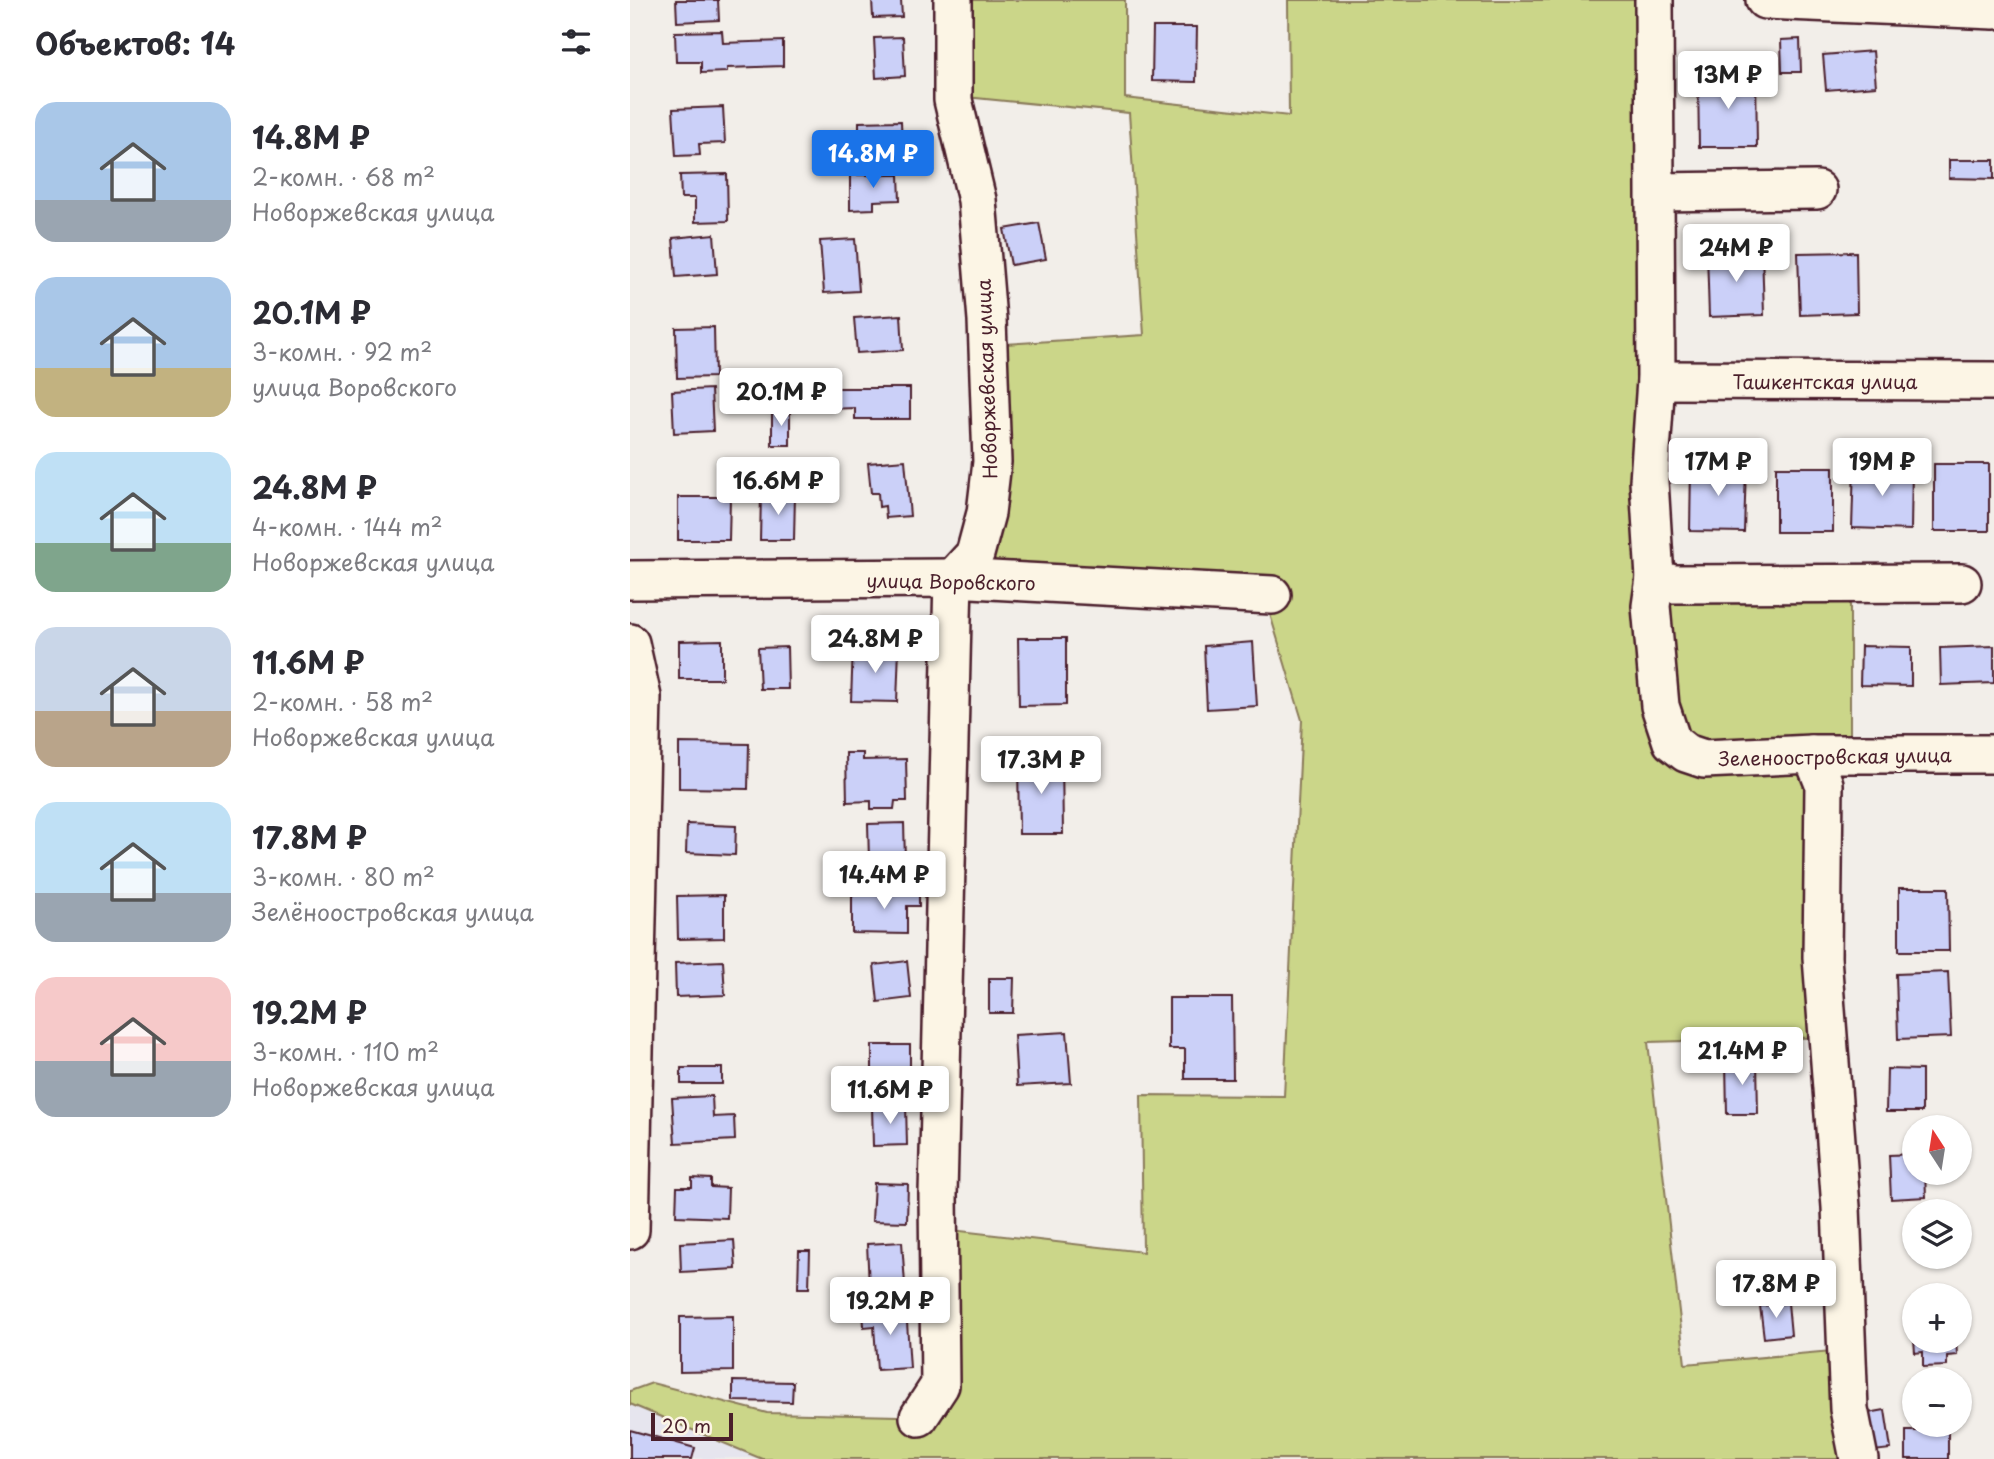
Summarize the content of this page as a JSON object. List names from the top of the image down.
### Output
{
  "streets": {
    "street": [
      "Новоржевская улица",
      "Ташкентская улица",
      "улица Воровского",
      "Зеленоостровская улица"
    ]
  },
  "crossings": [
    ["Новоржевская улица", "улица Воровского"],
    ["Ташкентская улица", "Зеленоостровская улица"]
  ],
  "scale_bar": "20 m",
  "north": "top",
  "page": {
    "heading": "Объектов: 14",
    "price": [
      "13M ₽",
      "14.8M ₽",
      "24M ₽",
      "20.1M ₽",
      "17M ₽",
      "19M ₽",
      "16.6M ₽",
      "24.8M ₽",
      "17.3M ₽",
      "14.4M ₽",
      "21.4M ₽",
      "11.6M ₽",
      "17.8M ₽",
      "19.2M ₽"
    ],
    "list": [
      {
        "name": "14.8M ₽",
        "note": "2-комн. · 68 m² · Новоржевская улица"
      },
      {
        "name": "20.1M ₽",
        "note": "3-комн. · 92 m² · улица Воровского"
      },
      {
        "name": "24.8M ₽",
        "note": "4-комн. · 144 m² · Новоржевская улица"
      },
      {
        "name": "11.6M ₽",
        "note": "2-комн. · 58 m² · Новоржевская улица"
      },
      {
        "name": "17.8M ₽",
        "note": "3-комн. · 80 m² · Зелёноостровская улица"
      },
      {
        "name": "19.2M ₽",
        "note": "3-комн. · 110 m² · Новоржевская улица"
      }
    ],
    "map_buttons": ["+", "−"],
    "scale": "20 m"
  }
}
